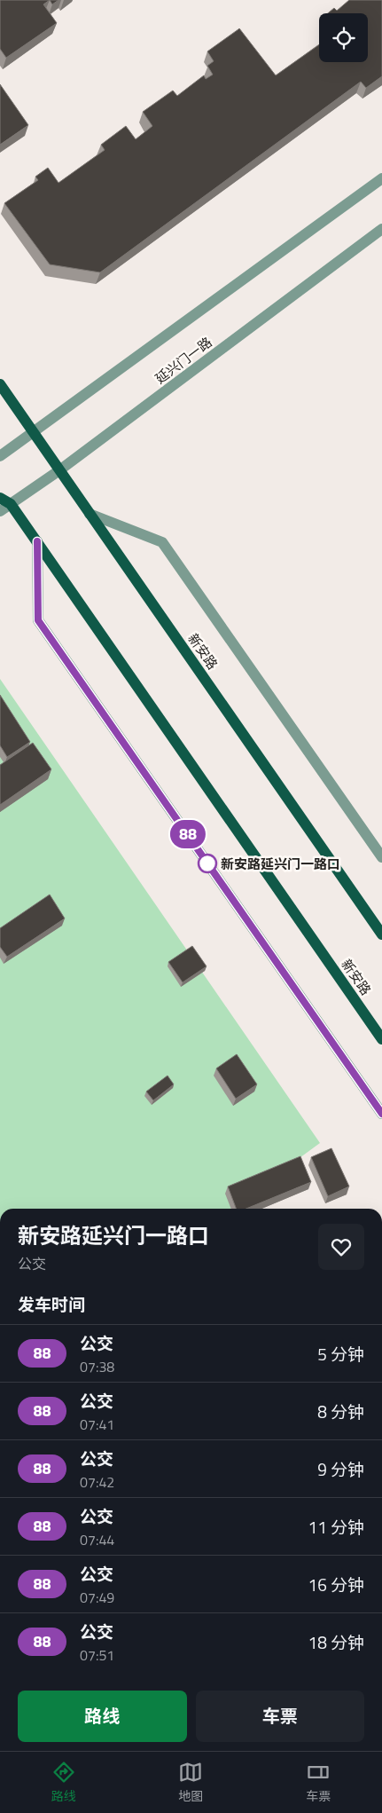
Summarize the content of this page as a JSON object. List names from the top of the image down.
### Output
{
  "streets": {
    "main road": ["新安路"],
    "street": ["延兴门一路"]
  },
  "crossings": [
    ["延兴门一路", "新安路"]
  ],
  "places": ["新安路延兴门一路口"],
  "lines": ["bus line 88"],
  "page": {
    "on_map": "88",
    "heading": [
      ["新安路延兴门一路口", "公交"],
      "发车时间"
    ],
    "list": [
      {
        "mark": "88",
        "name": "公交",
        "note": "07:38",
        "value": "5 分钟"
      },
      {
        "mark": "88",
        "name": "公交",
        "note": "07:41",
        "value": "8 分钟"
      },
      {
        "mark": "88",
        "name": "公交",
        "note": "07:42",
        "value": "9 分钟"
      },
      {
        "mark": "88",
        "name": "公交",
        "note": "07:44",
        "value": "11 分钟"
      },
      {
        "mark": "88",
        "name": "公交",
        "note": "07:49",
        "value": "16 分钟"
      },
      {
        "mark": "88",
        "name": "公交",
        "note": "07:51",
        "value": "18 分钟"
      }
    ],
    "buttons": ["路线", "车票"],
    "tabs": ["路线", "地图", "车票"]
  }
}
